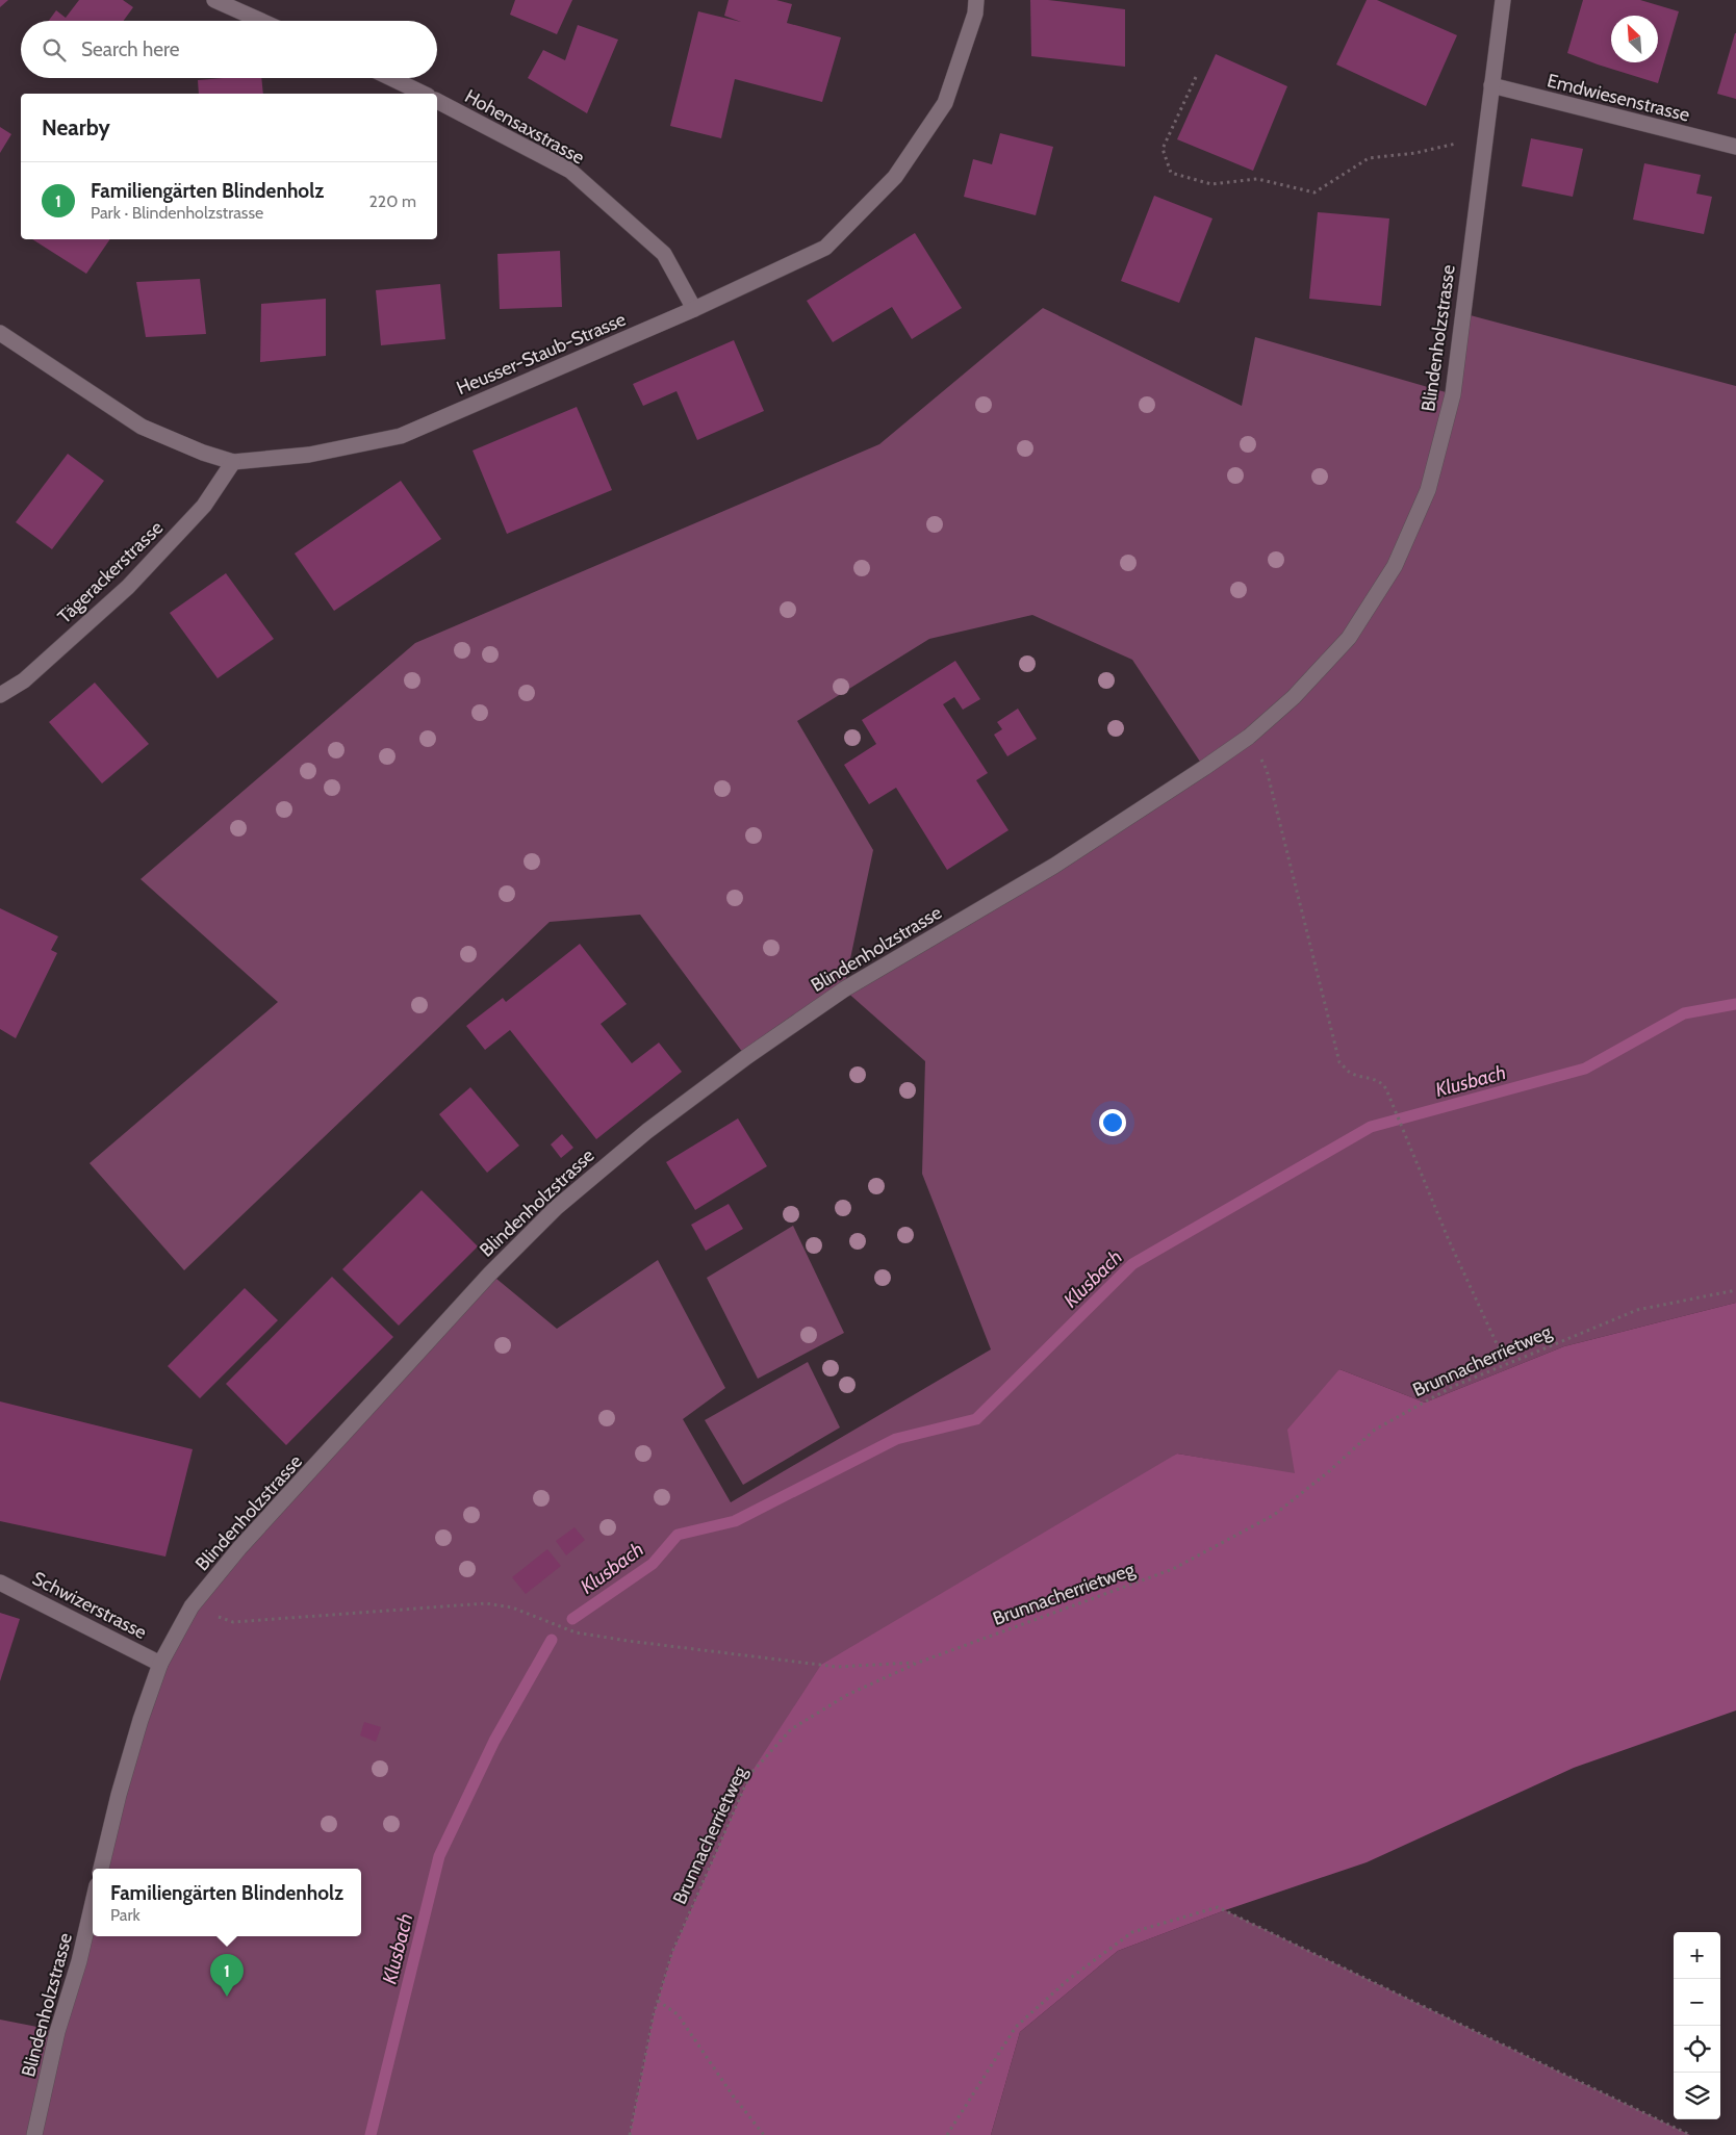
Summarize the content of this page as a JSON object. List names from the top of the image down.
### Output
{
  "streets": {
    "street": [
      "Emdwiesenstrasse",
      "Hohensaxstrasse",
      "Blindenholzstrasse",
      "Heusser-Staub-Strasse",
      "Tägerackerstrasse",
      "Schwizerstrasse"
    ],
    "path": ["Brunnacherrietweg"]
  },
  "crossings": [
    ["Emdwiesenstrasse", "Blindenholzstrasse"],
    ["Hohensaxstrasse", "Heusser-Staub-Strasse"],
    ["Blindenholzstrasse", "Schwizerstrasse"],
    ["Heusser-Staub-Strasse", "Tägerackerstrasse"]
  ],
  "water": ["Klusbach"],
  "north": "top left",
  "page": {
    "search": "Search here",
    "heading": "Nearby",
    "list": [
      {
        "mark": "1",
        "name": "Familiengärten Blindenholz",
        "note": "Park · Blindenholzstrasse",
        "value": "220 m"
      }
    ],
    "popup": ["Familiengärten Blindenholz", "Park"],
    "map_buttons": ["+", "−"],
    "pins": "1"
  }
}
